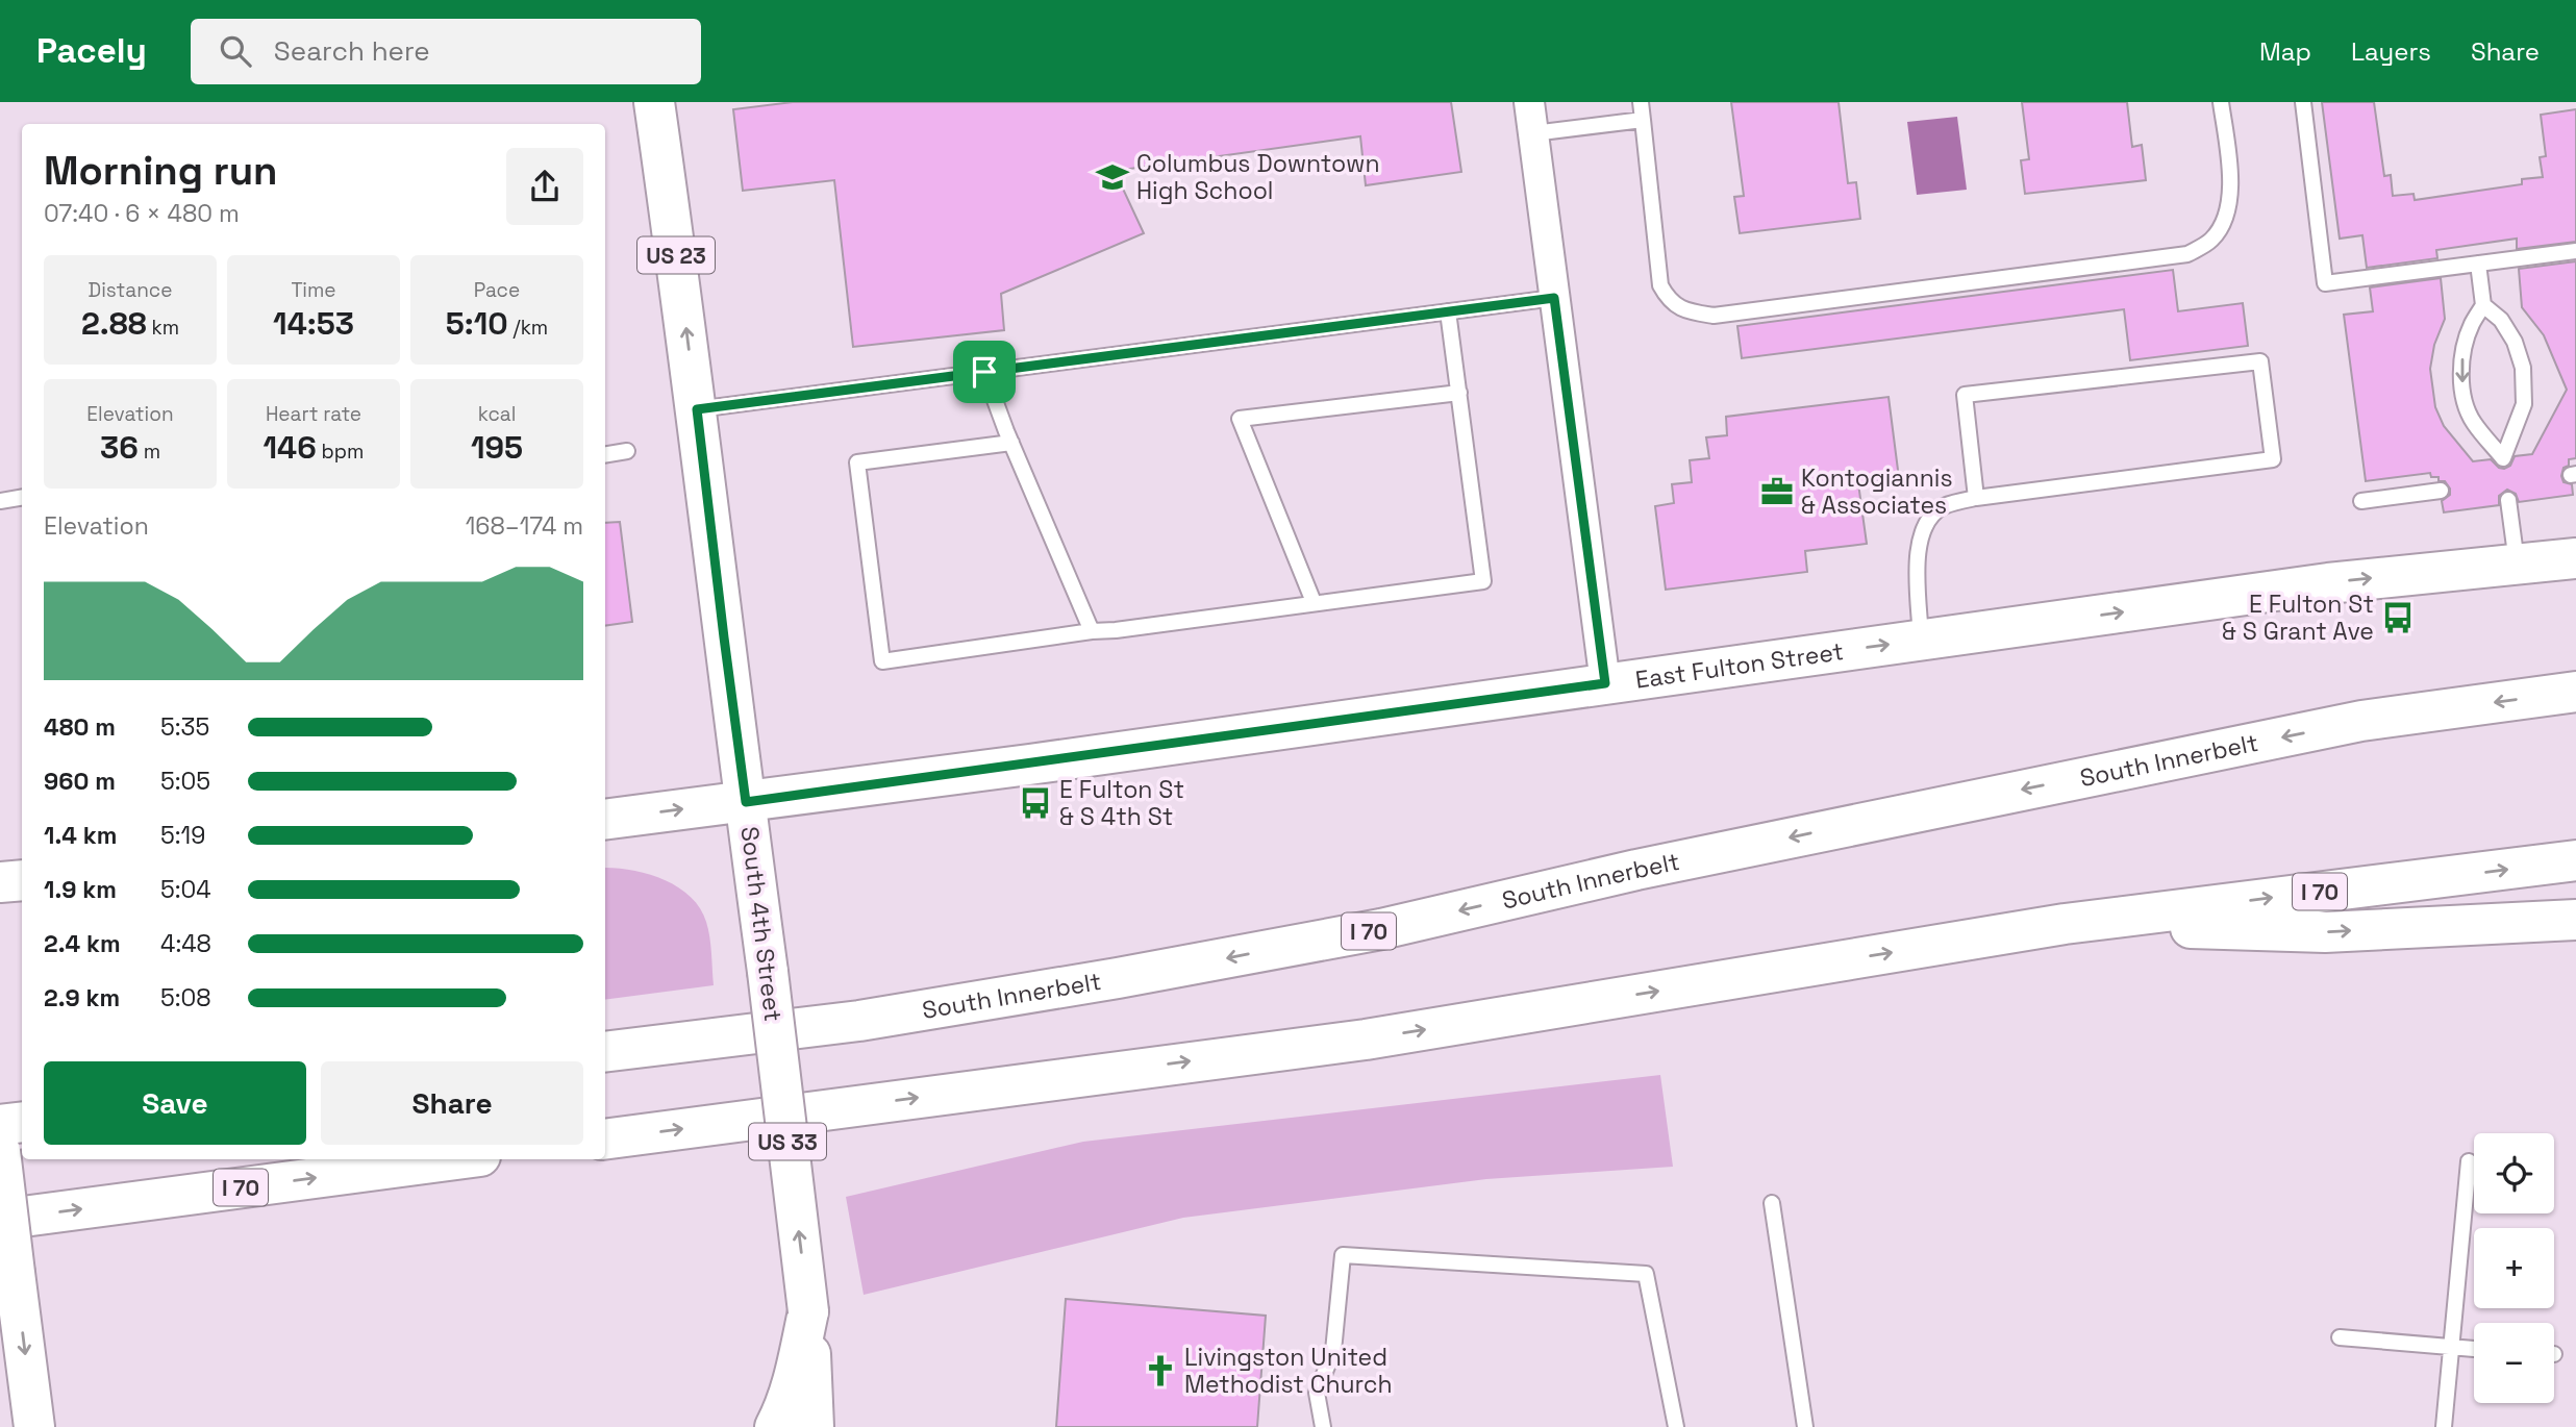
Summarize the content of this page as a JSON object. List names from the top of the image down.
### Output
{
  "streets": {
    "main road": [
      "US 23",
      "East Fulton Street",
      "South Innerbelt",
      "I 70",
      "South 4th Street",
      "US 33"
    ]
  },
  "crossings": [
    ["East Fulton Street", "South 4th Street"]
  ],
  "one_way": ["South 4th Street"],
  "places": {
    "school or university": ["Columbus Downtown High School"],
    "office": ["Kontogiannis & Associates"],
    "bus stop": ["E Fulton St & S Grant Ave", "E Fulton St & S 4th St"],
    "church": ["Livingston United Methodist Church"]
  },
  "page": {
    "header": "Pacely",
    "search": "Search here",
    "nav": ["Map", "Layers", "Share"],
    "heading": ["Morning run", "07:40 · 6 × 480 m"],
    "stats": [
      ["Distance", "2.88 km"],
      ["Time", "14:53"],
      ["Pace", "5:10 /km"],
      ["Elevation", "36 m"],
      ["Heart rate", "146 bpm"],
      ["kcal", "195"]
    ],
    "chart": ["Elevation", "168–174 m"],
    "list": [
      {
        "name": "480 m",
        "note": "5:35"
      },
      {
        "name": "960 m",
        "note": "5:05"
      },
      {
        "name": "1.4 km",
        "note": "5:19"
      },
      {
        "name": "1.9 km",
        "note": "5:04"
      },
      {
        "name": "2.4 km",
        "note": "4:48"
      },
      {
        "name": "2.9 km",
        "note": "5:08"
      }
    ],
    "buttons": ["Save", "Share"],
    "map_buttons": ["+", "−"]
  }
}
